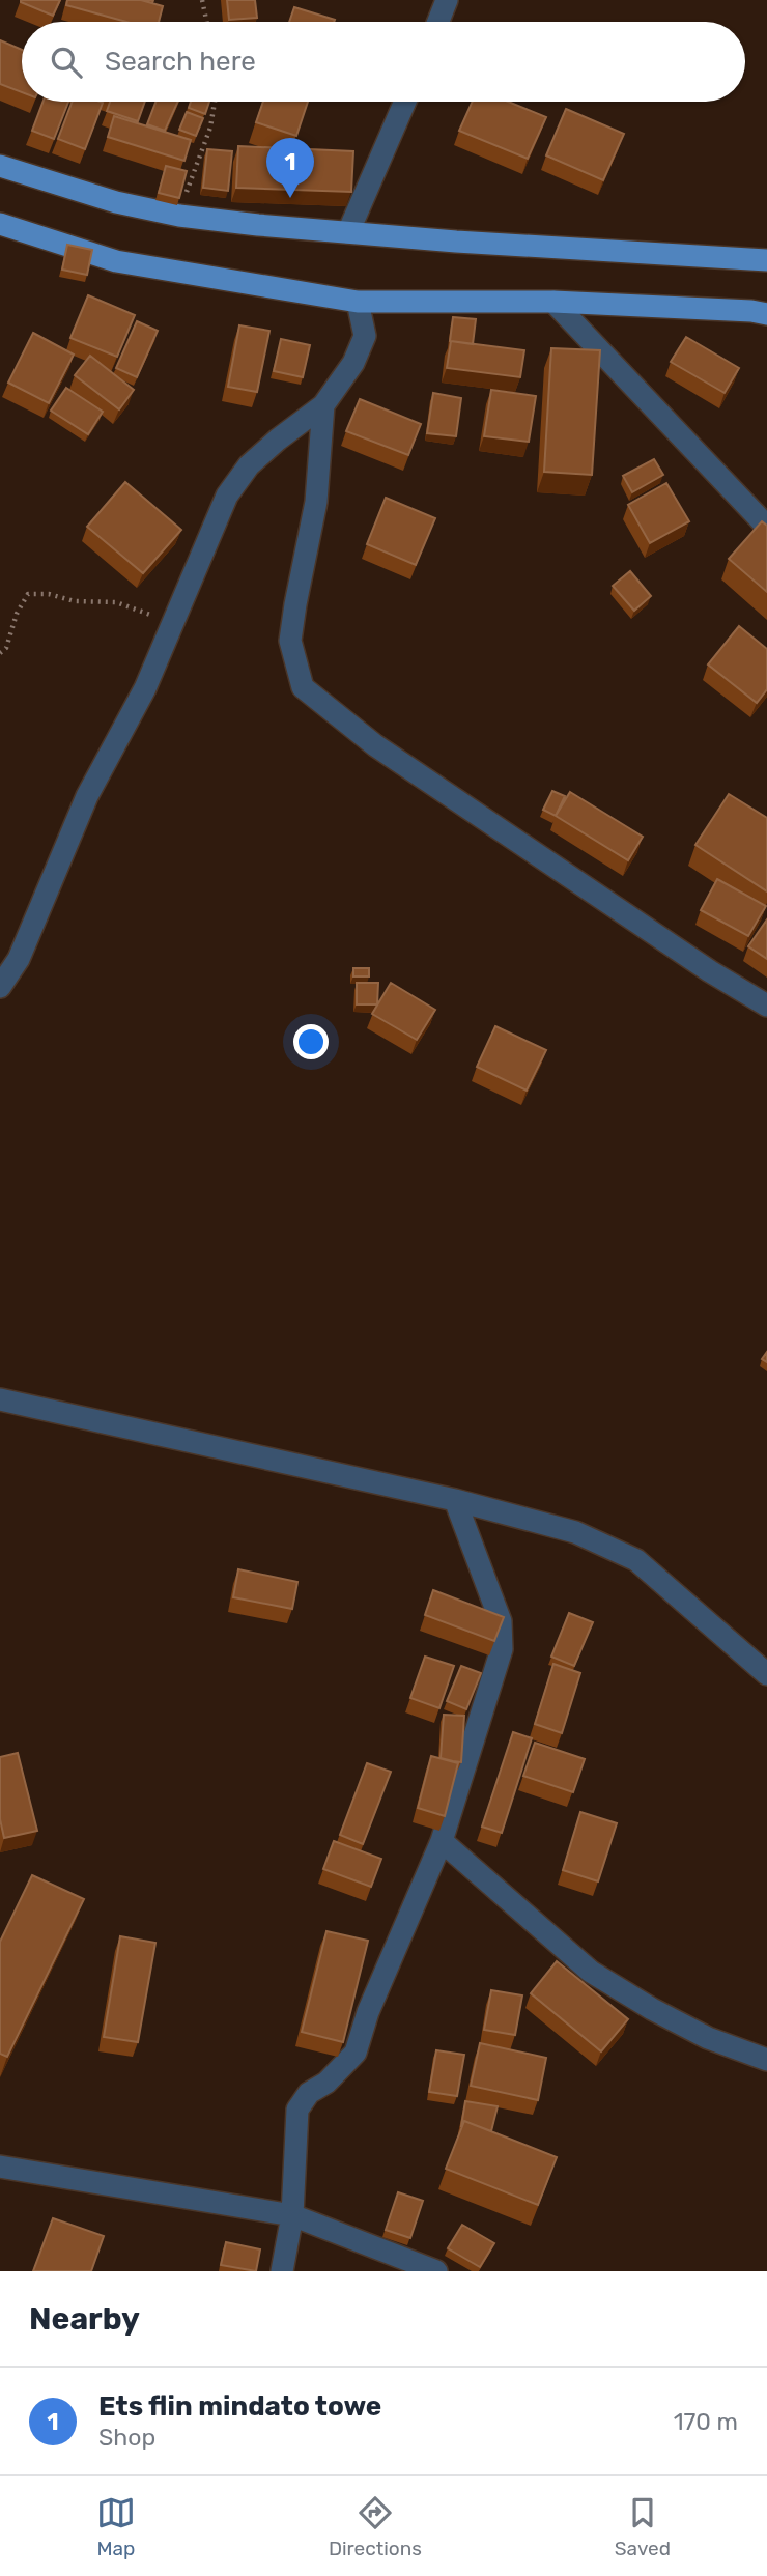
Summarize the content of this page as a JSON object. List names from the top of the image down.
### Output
{
  "page": {
    "search": "Search here",
    "pins": "1",
    "heading": "Nearby",
    "list": [
      {
        "mark": "1",
        "name": "Ets flin mindato towe",
        "note": "Shop",
        "value": "170 m"
      }
    ],
    "nav": ["Map", "Directions", "Saved"]
  }
}
